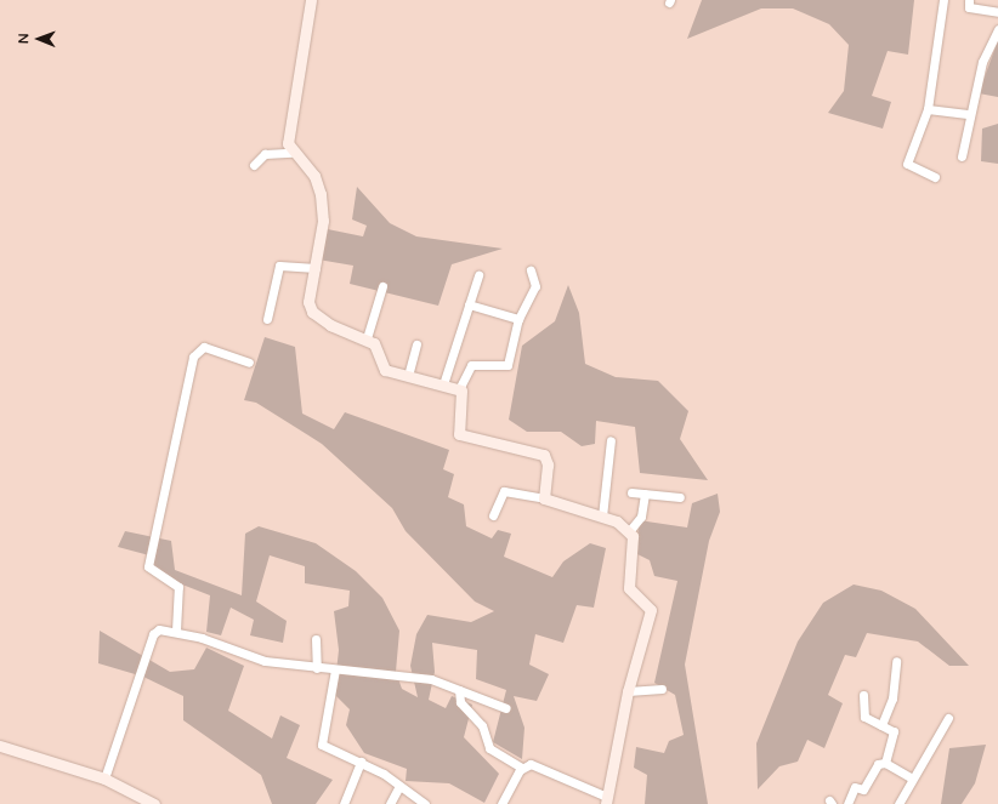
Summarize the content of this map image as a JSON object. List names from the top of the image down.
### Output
{
  "north": "left"
}
